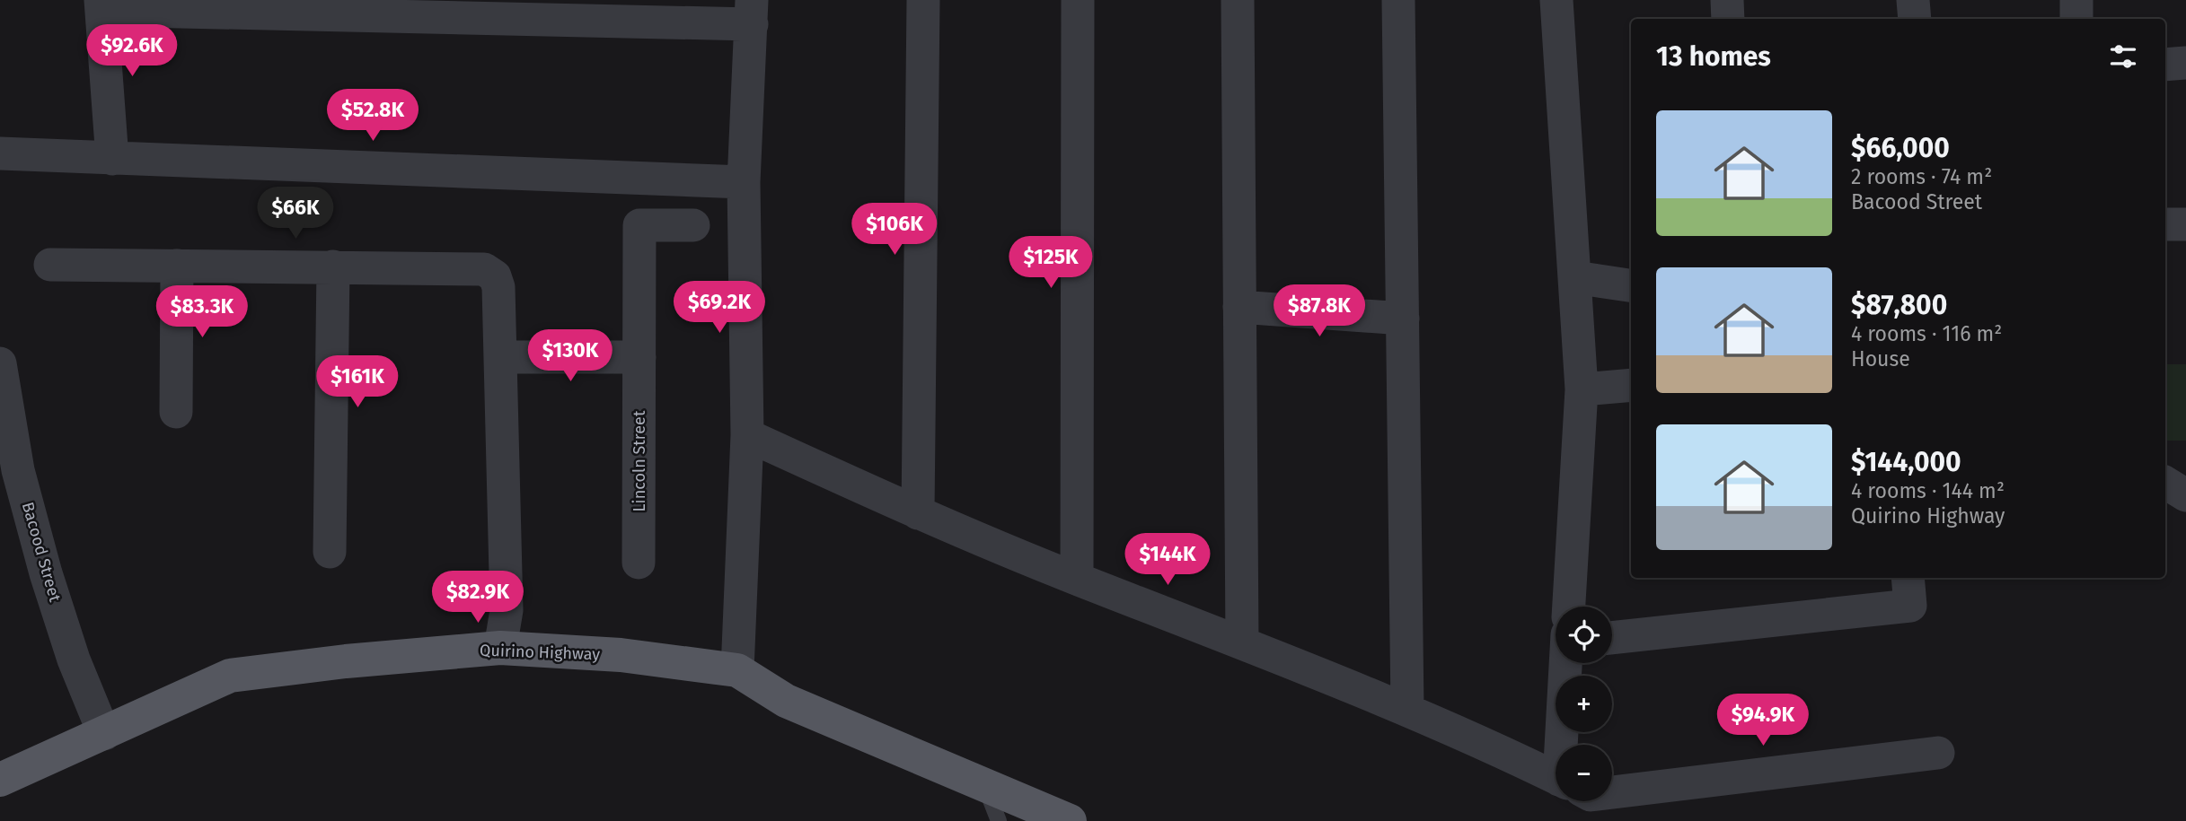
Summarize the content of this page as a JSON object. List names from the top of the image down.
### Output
{
  "streets": {
    "main road": ["Quirino Highway"],
    "street": ["Lincoln Street", "Bacood Street"]
  },
  "crossings": [
    ["Bacood Street", "Quirino Highway"]
  ],
  "page": {
    "heading": "13 homes",
    "price": [
      "$92.6K",
      "$52.8K",
      "$66K",
      "$106K",
      "$125K",
      "$69.2K",
      "$87.8K",
      "$83.3K",
      "$130K",
      "$161K",
      "$144K",
      "$82.9K",
      "$94.9K"
    ],
    "list": [
      {
        "name": "$66,000",
        "note": "2 rooms · 74 m² · Bacood Street"
      },
      {
        "name": "$87,800",
        "note": "4 rooms · 116 m² · House"
      },
      {
        "name": "$144,000",
        "note": "4 rooms · 144 m² · Quirino Highway"
      }
    ],
    "map_buttons": ["+", "−"]
  }
}
